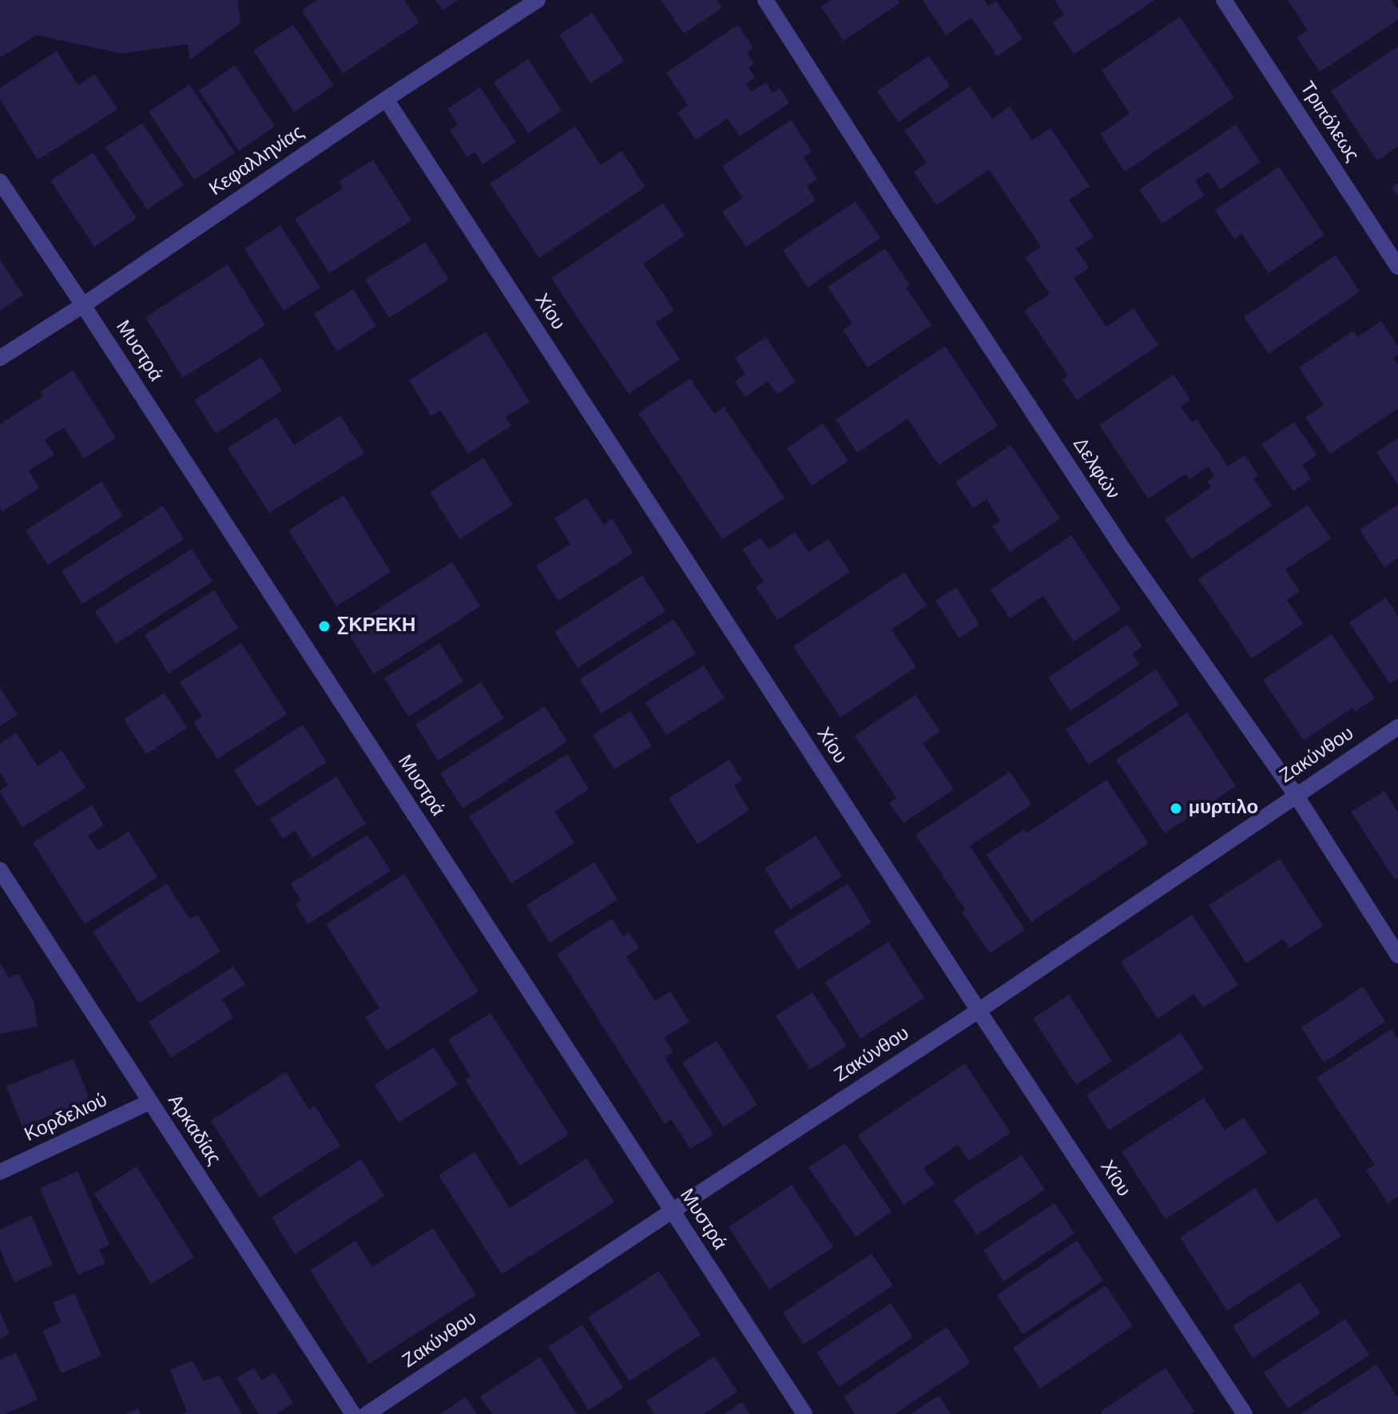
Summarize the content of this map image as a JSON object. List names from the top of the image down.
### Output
{
  "streets": {
    "street": [
      "Τριπόλεως",
      "Κεφαλληνίας",
      "Χίου",
      "Μυστρά",
      "Δελφών",
      "Ζακύνθου",
      "Κορδελιού",
      "Αρκαδίας"
    ]
  },
  "crossings": [
    ["Κεφαλληνίας", "Χίου"],
    ["Κεφαλληνίας", "Μυστρά"],
    ["Χίου", "Ζακύνθου"],
    ["Μυστρά", "Ζακύνθου"],
    ["Δελφών", "Ζακύνθου"],
    ["Κορδελιού", "Αρκαδίας"]
  ],
  "places": ["ΣΚΡΕΚΗ", "μυρτιλο"]
}
